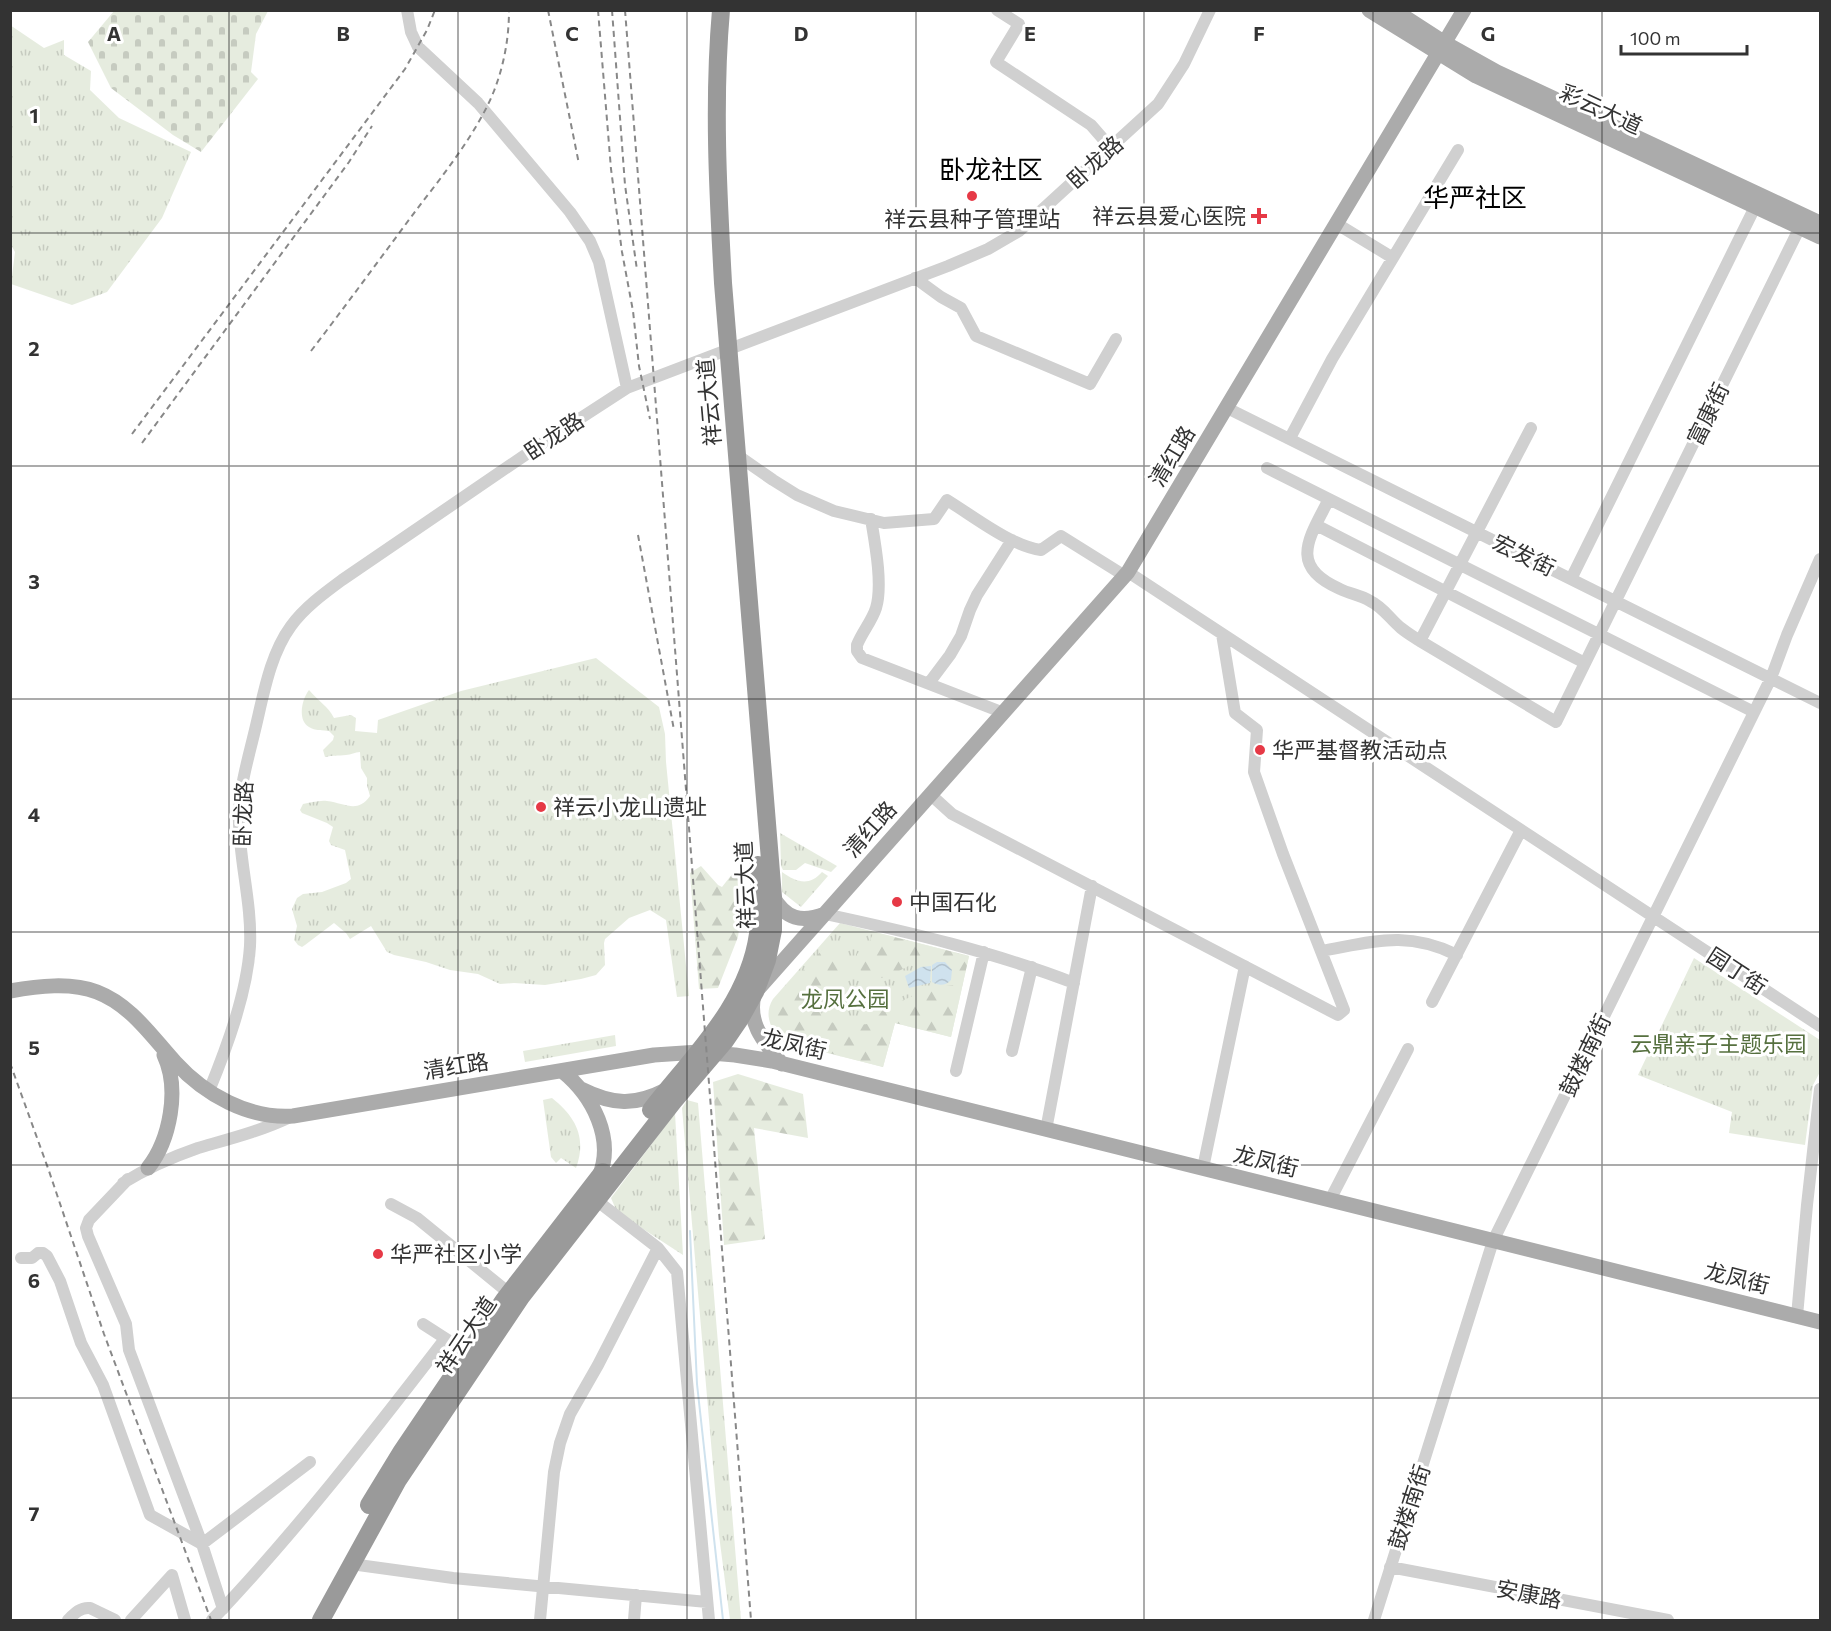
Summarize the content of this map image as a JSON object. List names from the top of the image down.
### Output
{
  "streets": {
    "highway": ["祥云大道"],
    "main road": ["彩云大道", "清红路", "龙凤街"],
    "street": [
      "卧龙路",
      "富康街",
      "宏发街",
      "园丁街",
      "鼓楼南街",
      "安康路"
    ]
  },
  "crossings": [
    ["彩云大道", "富康街"],
    ["彩云大道", "清红路"],
    ["卧龙路", "祥云大道"],
    ["卧龙路", "清红路"],
    ["祥云大道", "清红路"],
    ["祥云大道", "龙凤街"],
    ["富康街", "宏发街"],
    ["清红路", "宏发街"],
    ["清红路", "园丁街"],
    ["清红路", "龙凤街"],
    ["宏发街", "鼓楼南街"],
    ["园丁街", "鼓楼南街"],
    ["龙凤街", "鼓楼南街"],
    ["鼓楼南街", "安康路"]
  ],
  "districts": ["卧龙社区", "华严社区"],
  "parks": ["龙凤公园", "云鼎亲子主题乐园"],
  "places": {
    "other": [
      "祥云县种子管理站",
      "华严基督教活动点",
      "祥云小龙山遗址",
      "中国石化",
      "华严社区小学"
    ],
    "health": ["祥云县爱心医院"]
  },
  "scale_bar": "100 m",
  "grid": {
    "columns": [
      "A",
      "B",
      "C",
      "D",
      "E",
      "F",
      "G"
    ],
    "rows": [
      "1",
      "2",
      "3",
      "4",
      "5",
      "6",
      "7"
    ]
  }
}
